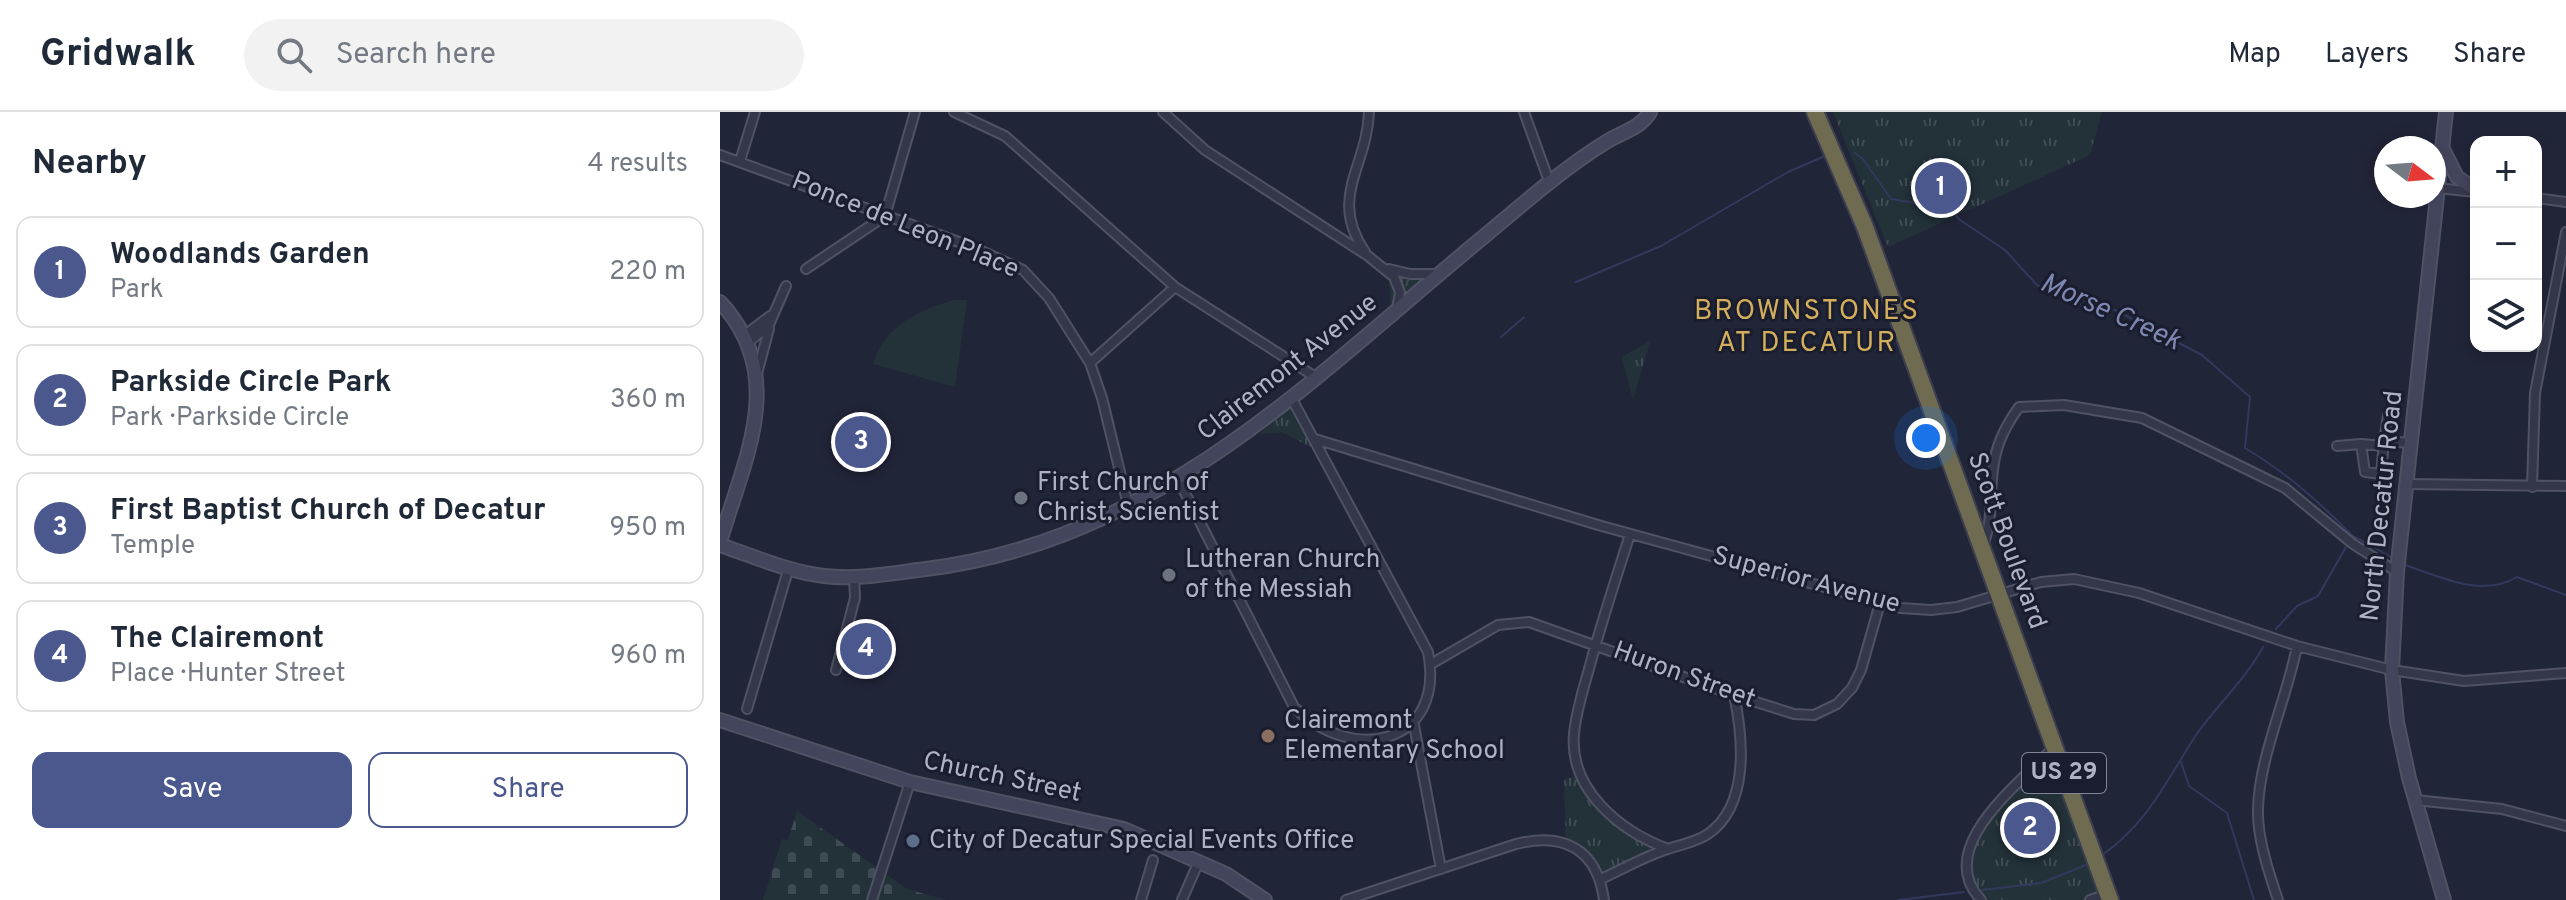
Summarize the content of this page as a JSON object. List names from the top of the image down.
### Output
{
  "streets": {
    "highway": ["Scott Boulevard", "US 29"],
    "main road": ["Clairemont Avenue", "North Decatur Road", "Church Street"],
    "street": ["Ponce de Leon Place", "Superior Avenue", "Huron Street"]
  },
  "crossings": [
    ["Ponce de Leon Place", "Clairemont Avenue"],
    ["North Decatur Road", "Superior Avenue"],
    ["Scott Boulevard", "Superior Avenue"],
    ["Superior Avenue", "Huron Street"]
  ],
  "districts": ["BROWNSTONES AT DECATUR"],
  "water": ["Morse Creek"],
  "places": [
    "First Church of Christ, Scientist",
    "Lutheran Church of the Messiah",
    "Clairemont Elementary School",
    "City of Decatur Special Events Office"
  ],
  "north": "right",
  "page": {
    "header": "Gridwalk",
    "search": "Search here",
    "nav": ["Map", "Layers", "Share"],
    "heading": ["Nearby", "4 results"],
    "map_buttons": ["+", "−"],
    "pins": [
      "1",
      "3",
      "4",
      "2"
    ],
    "list": [
      {
        "mark": "1",
        "name": "Woodlands Garden",
        "note": "Park",
        "value": "220 m"
      },
      {
        "mark": "2",
        "name": "Parkside Circle Park",
        "note": "Park · Parkside Circle",
        "value": "360 m"
      },
      {
        "mark": "3",
        "name": "First Baptist Church of Decatur",
        "note": "Temple",
        "value": "950 m"
      },
      {
        "mark": "4",
        "name": "The Clairemont",
        "note": "Place · Hunter Street",
        "value": "960 m"
      }
    ],
    "buttons": ["Save", "Share"]
  }
}
